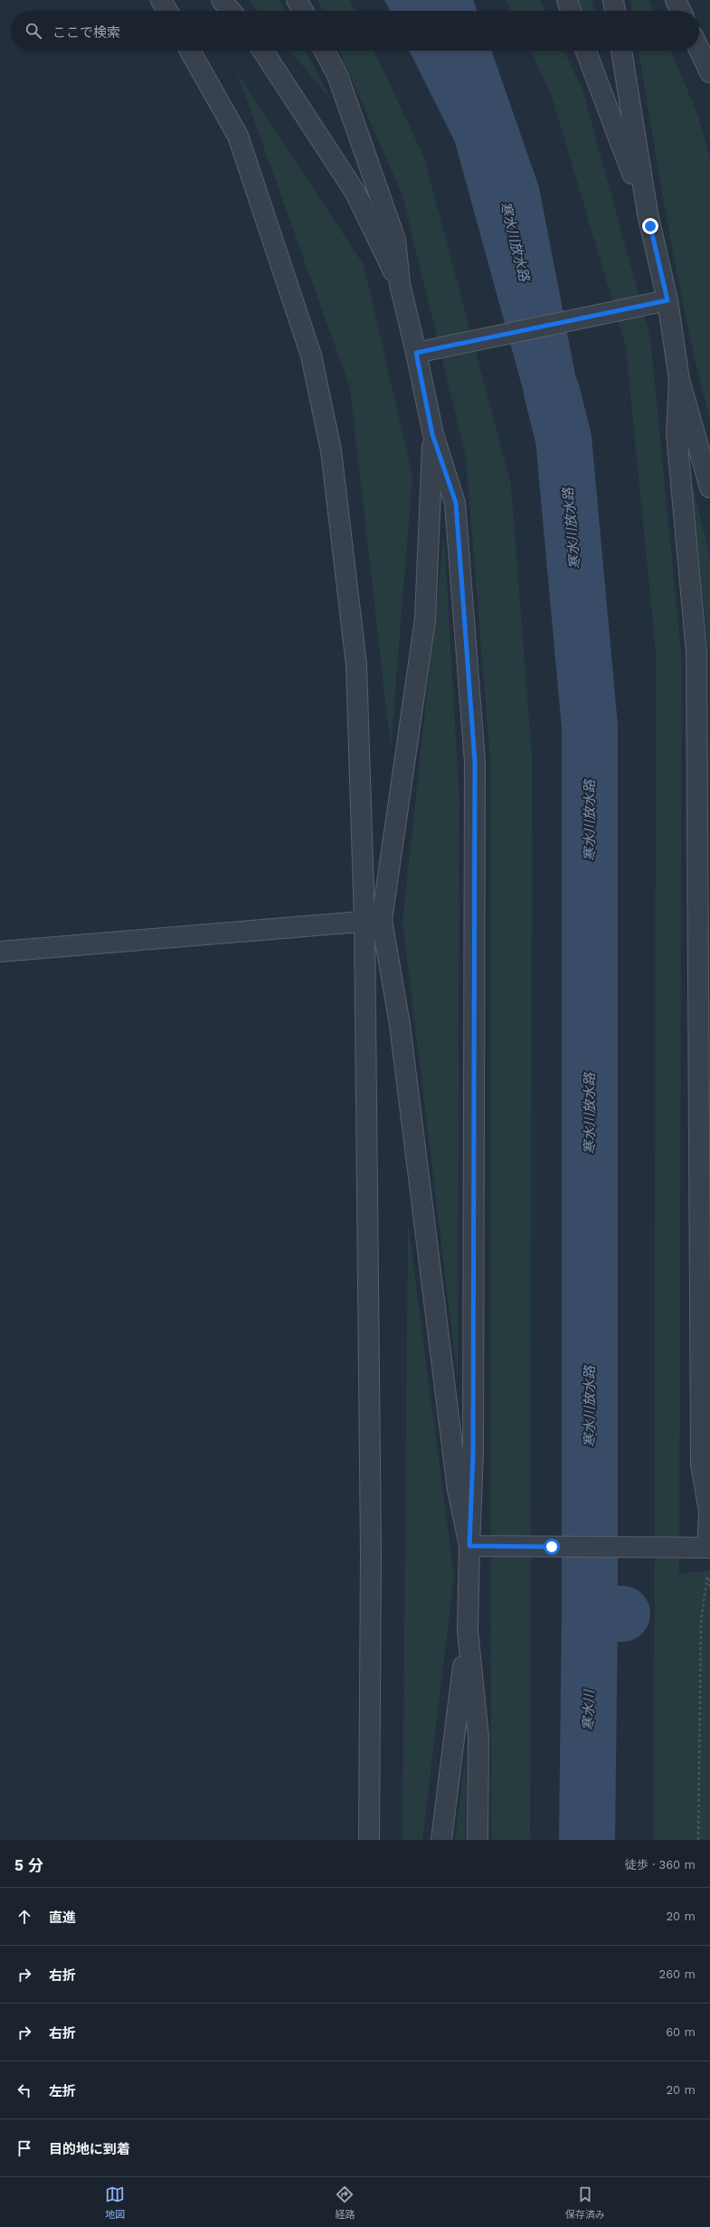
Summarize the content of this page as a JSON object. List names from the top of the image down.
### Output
{
  "water": ["寒水川放水路", "寒水川"],
  "page": {
    "search": "ここで検索",
    "heading": ["5 分", "徒歩 · 360 m"],
    "list": [
      ["直進", "20 m"],
      ["右折", "260 m"],
      ["右折", "60 m"],
      ["左折", "20 m"],
      "目的地に到着"
    ],
    "nav": ["地図", "経路", "保存済み"]
  }
}
